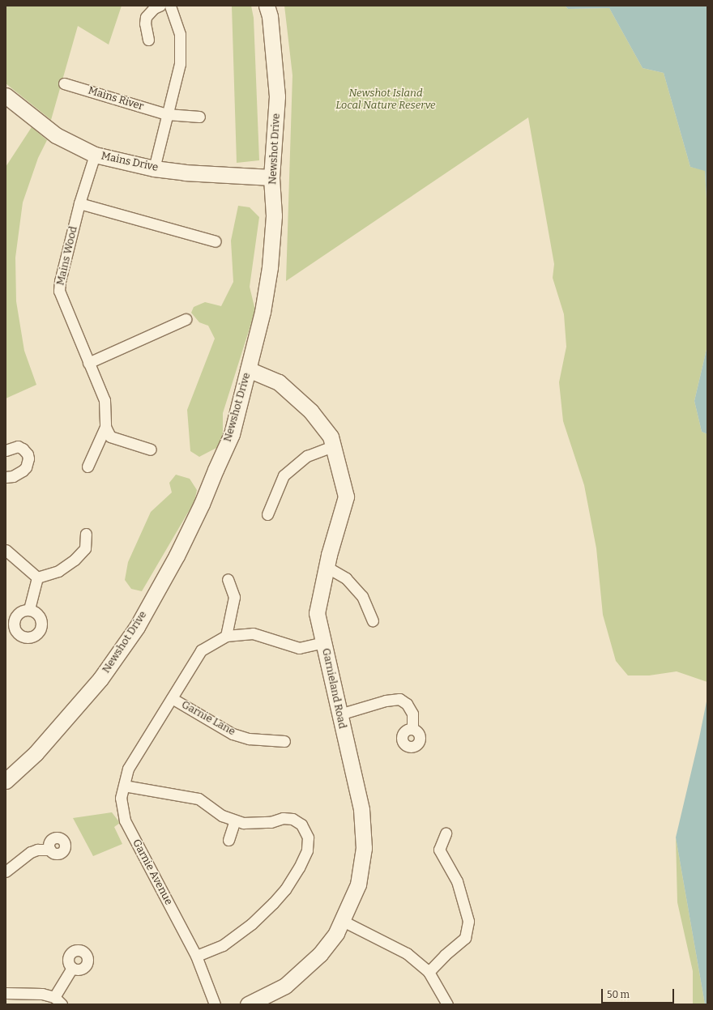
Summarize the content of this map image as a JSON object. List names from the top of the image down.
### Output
{
  "streets": {
    "street": [
      "Mains River",
      "Newshot Drive",
      "Mains Drive",
      "Mains Wood",
      "Garnieland Road",
      "Garnie Lane",
      "Garnie Avenue"
    ]
  },
  "crossings": [
    ["Newshot Drive", "Mains Drive"],
    ["Newshot Drive", "Garnieland Road"],
    ["Mains Drive", "Mains Wood"],
    ["Garnieland Road", "Garnie Avenue"],
    ["Garnie Lane", "Garnie Avenue"]
  ],
  "parks": ["Newshot Island Local Nature Reserve"],
  "scale_bar": "50 m"
}
